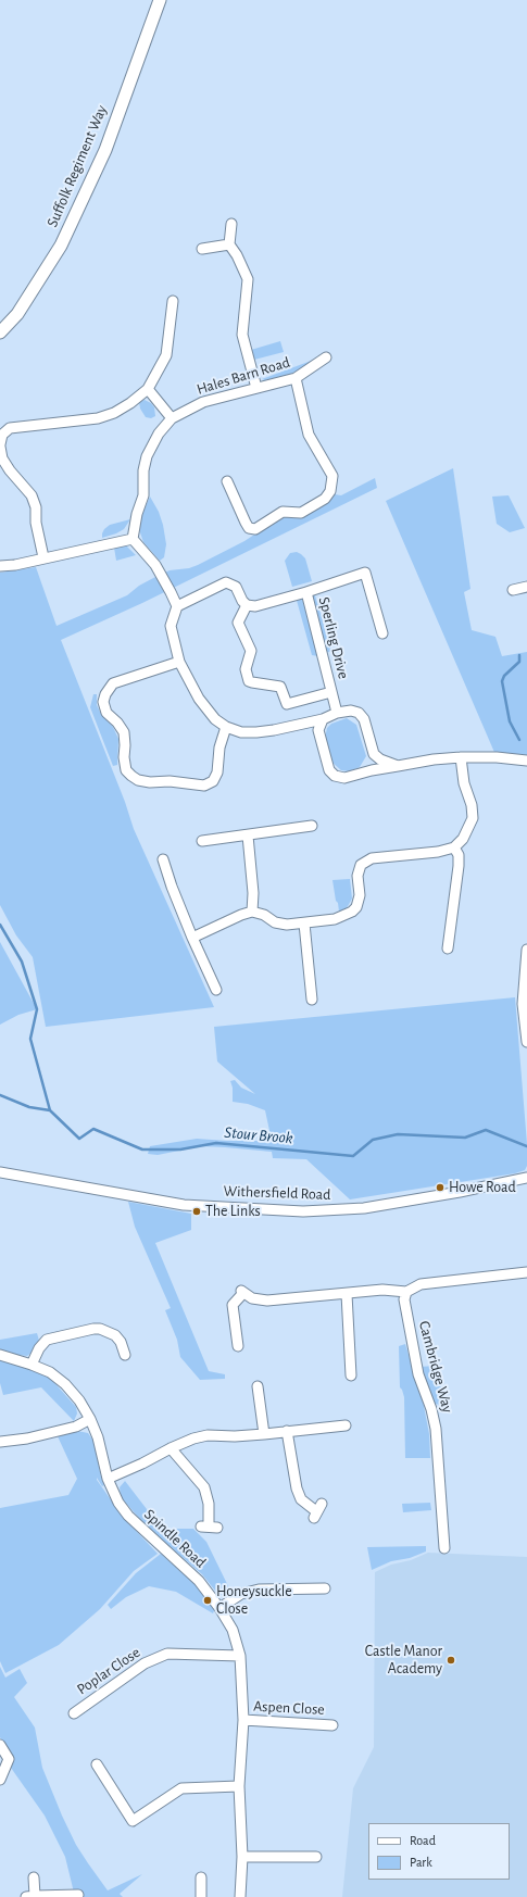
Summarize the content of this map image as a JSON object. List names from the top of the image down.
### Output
{
  "streets": {
    "main road": ["Suffolk Regiment Way"],
    "street": [
      "Hales Barn Road",
      "Sperling Drive",
      "Withersfield Road",
      "Cambridge Way",
      "Spindle Road",
      "Poplar Close",
      "Aspen Close"
    ]
  },
  "crossings": [
    ["Spindle Road", "Poplar Close"],
    ["Spindle Road", "Aspen Close"]
  ],
  "water": ["Stour Brook"],
  "places": [
    "Howe Road",
    "The Links",
    "Honeysuckle Close",
    "Castle Manor Academy"
  ],
  "legend": ["Road", "Park"]
}
